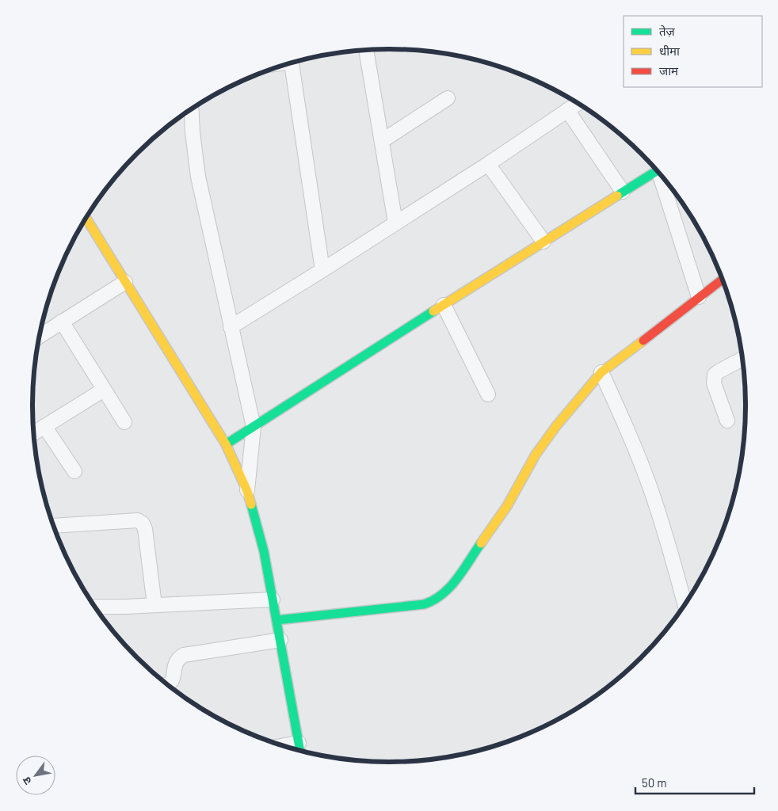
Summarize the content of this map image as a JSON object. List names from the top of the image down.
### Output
{
  "legend": ["तेज़", "धीमा", "जाम"],
  "scale_bar": "50 m",
  "north": "bottom left"
}
